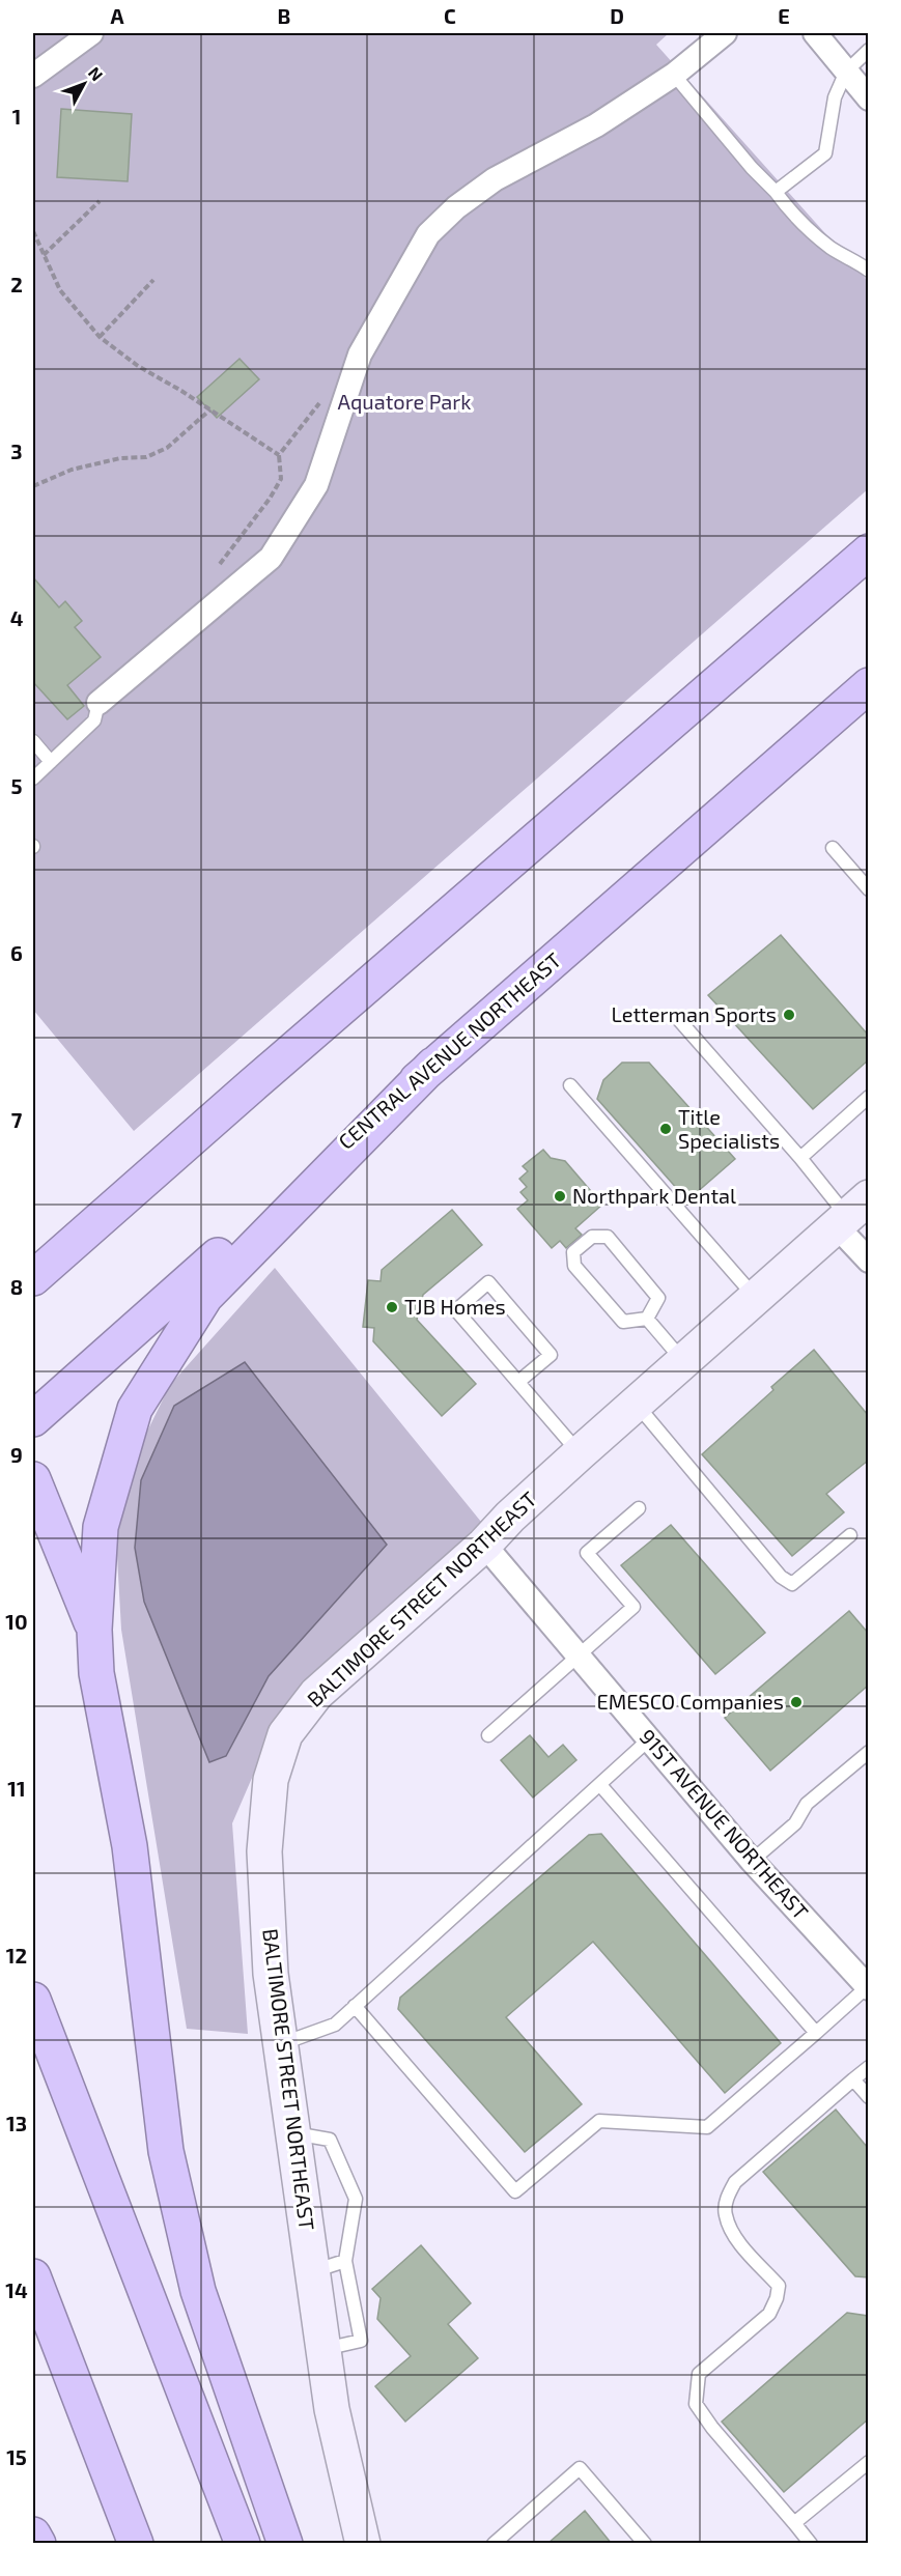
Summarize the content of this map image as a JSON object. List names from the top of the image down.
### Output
{
  "streets": {
    "highway": ["CENTRAL AVENUE NORTHEAST"],
    "street": ["BALTIMORE STREET NORTHEAST", "91ST AVENUE NORTHEAST"]
  },
  "crossings": [
    ["BALTIMORE STREET NORTHEAST", "91ST AVENUE NORTHEAST"]
  ],
  "parks": ["Aquatore Park"],
  "places": [
    "Letterman Sports",
    "Title Specialists",
    "Northpark Dental",
    "TJB Homes",
    "EMESCO Companies"
  ],
  "north": "top right",
  "grid": {
    "columns": [
      "A",
      "B",
      "C",
      "D",
      "E"
    ],
    "rows": [
      "1",
      "2",
      "3",
      "4",
      "5",
      "6",
      "7",
      "8",
      "9",
      "10",
      "11",
      "12",
      "13",
      "14",
      "15"
    ]
  }
}
